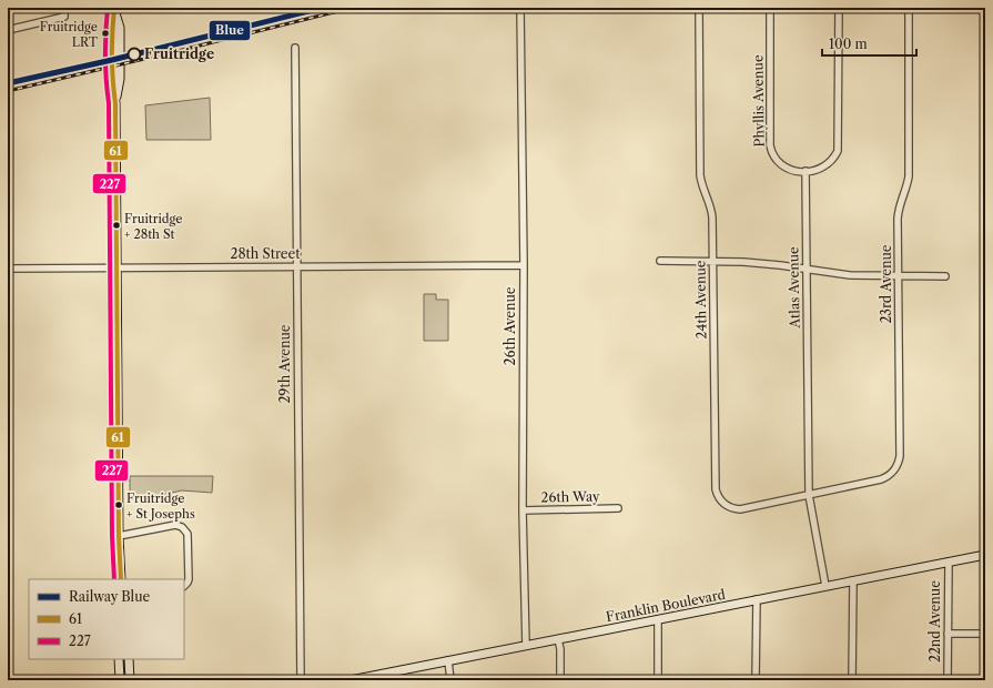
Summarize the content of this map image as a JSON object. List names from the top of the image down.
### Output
{
  "streets": {
    "main road": ["Franklin Boulevard"],
    "street": [
      "Phyllis Avenue",
      "28th Street",
      "23rd Avenue",
      "Atlas Avenue",
      "24th Avenue",
      "26th Avenue",
      "29th Avenue",
      "26th Way",
      "22nd Avenue"
    ]
  },
  "crossings": [
    ["Phyllis Avenue", "Atlas Avenue"],
    ["28th Street", "26th Avenue"],
    ["28th Street", "29th Avenue"],
    ["23rd Avenue", "Atlas Avenue"],
    ["23rd Avenue", "24th Avenue"],
    ["Atlas Avenue", "24th Avenue"],
    ["Atlas Avenue", "Franklin Boulevard"],
    ["26th Avenue", "26th Way"],
    ["26th Avenue", "Franklin Boulevard"],
    ["Franklin Boulevard", "22nd Avenue"]
  ],
  "places": [
    "Fruitridge LRT",
    "Fruitridge",
    "Fruitridge + 28th St",
    "Fruitridge + St Josephs"
  ],
  "lines": ["rail line Blue", "transit line 61", "transit line 227"],
  "legend": ["Railway Blue", "61", "227"],
  "scale_bar": "100 m"
}
